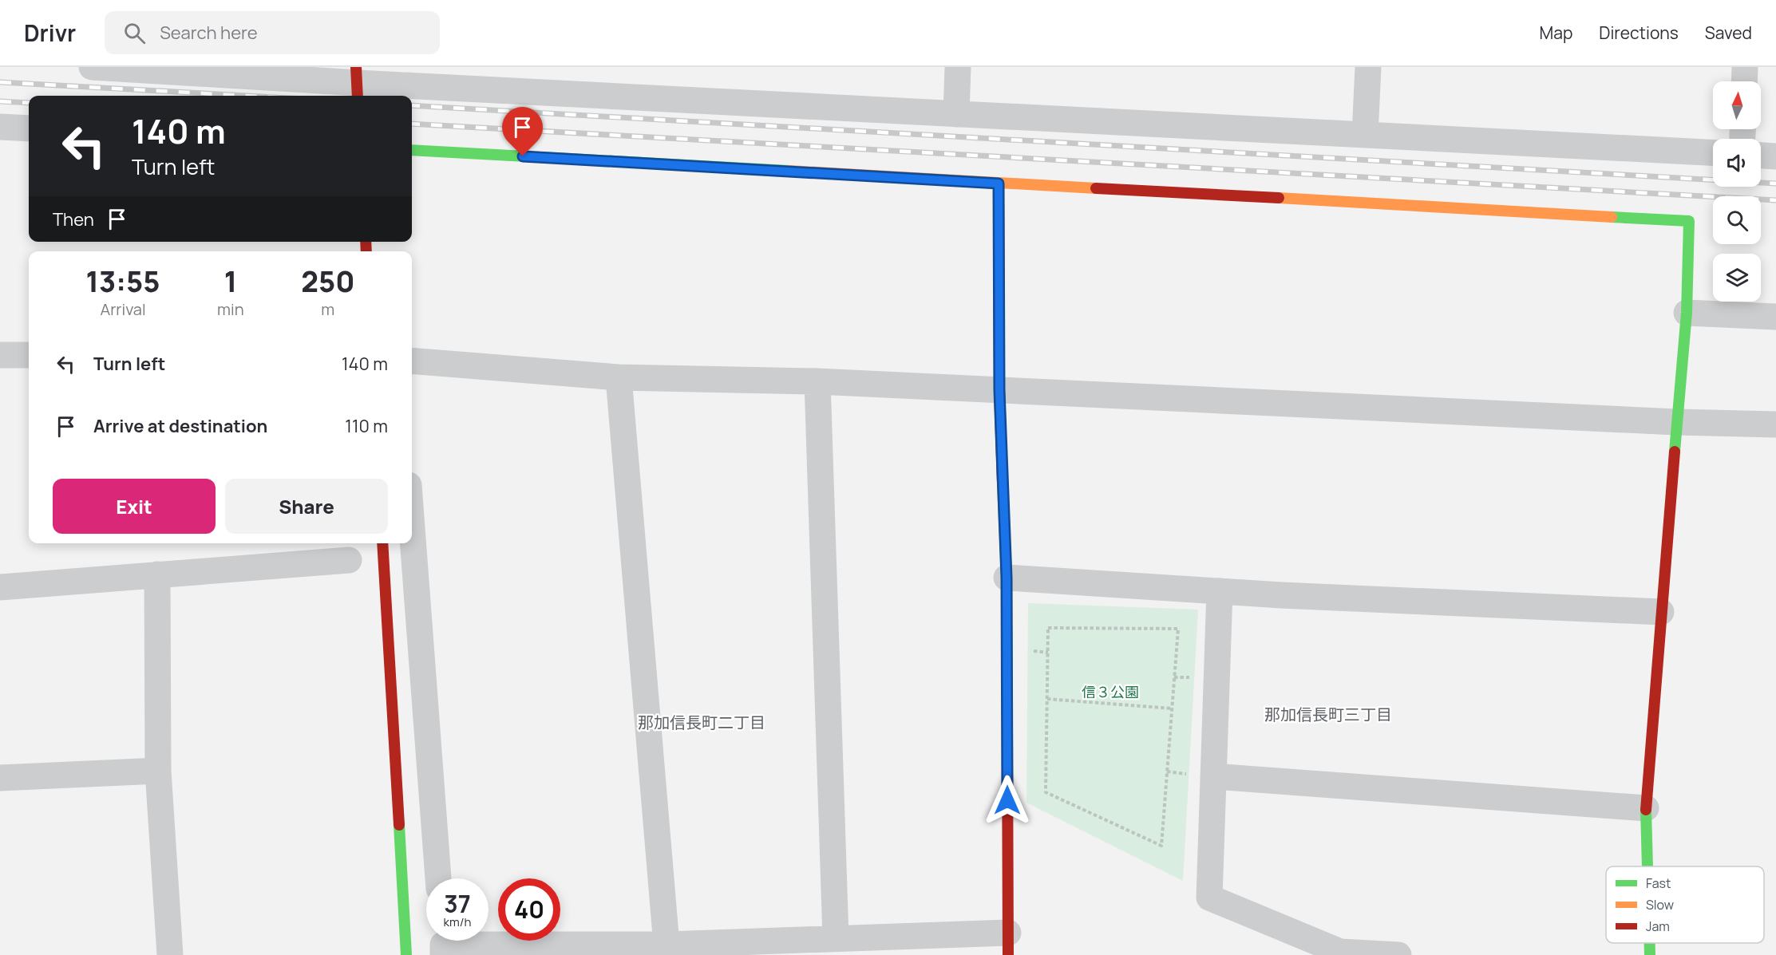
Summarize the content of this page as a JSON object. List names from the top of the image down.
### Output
{
  "districts": ["那加信長町三丁目", "那加信長町二丁目"],
  "parks": ["信３公園"],
  "legend": ["Fast", "Slow", "Jam"],
  "north": "top",
  "page": {
    "header": "Drivr",
    "search": "Search here",
    "nav": ["Map", "Directions", "Saved"],
    "turn": ["140 m", "Turn left"],
    "then": "Then",
    "eta": [
      "13:55",
      "Arrival",
      "1",
      "min",
      "250",
      "m"
    ],
    "list": [
      {
        "name": "Turn left",
        "value": "140 m"
      },
      {
        "name": "Arrive at destination",
        "value": "110 m"
      }
    ],
    "buttons": ["Exit", "Share"],
    "speed": "37 km/h",
    "limit": "40"
  }
}
